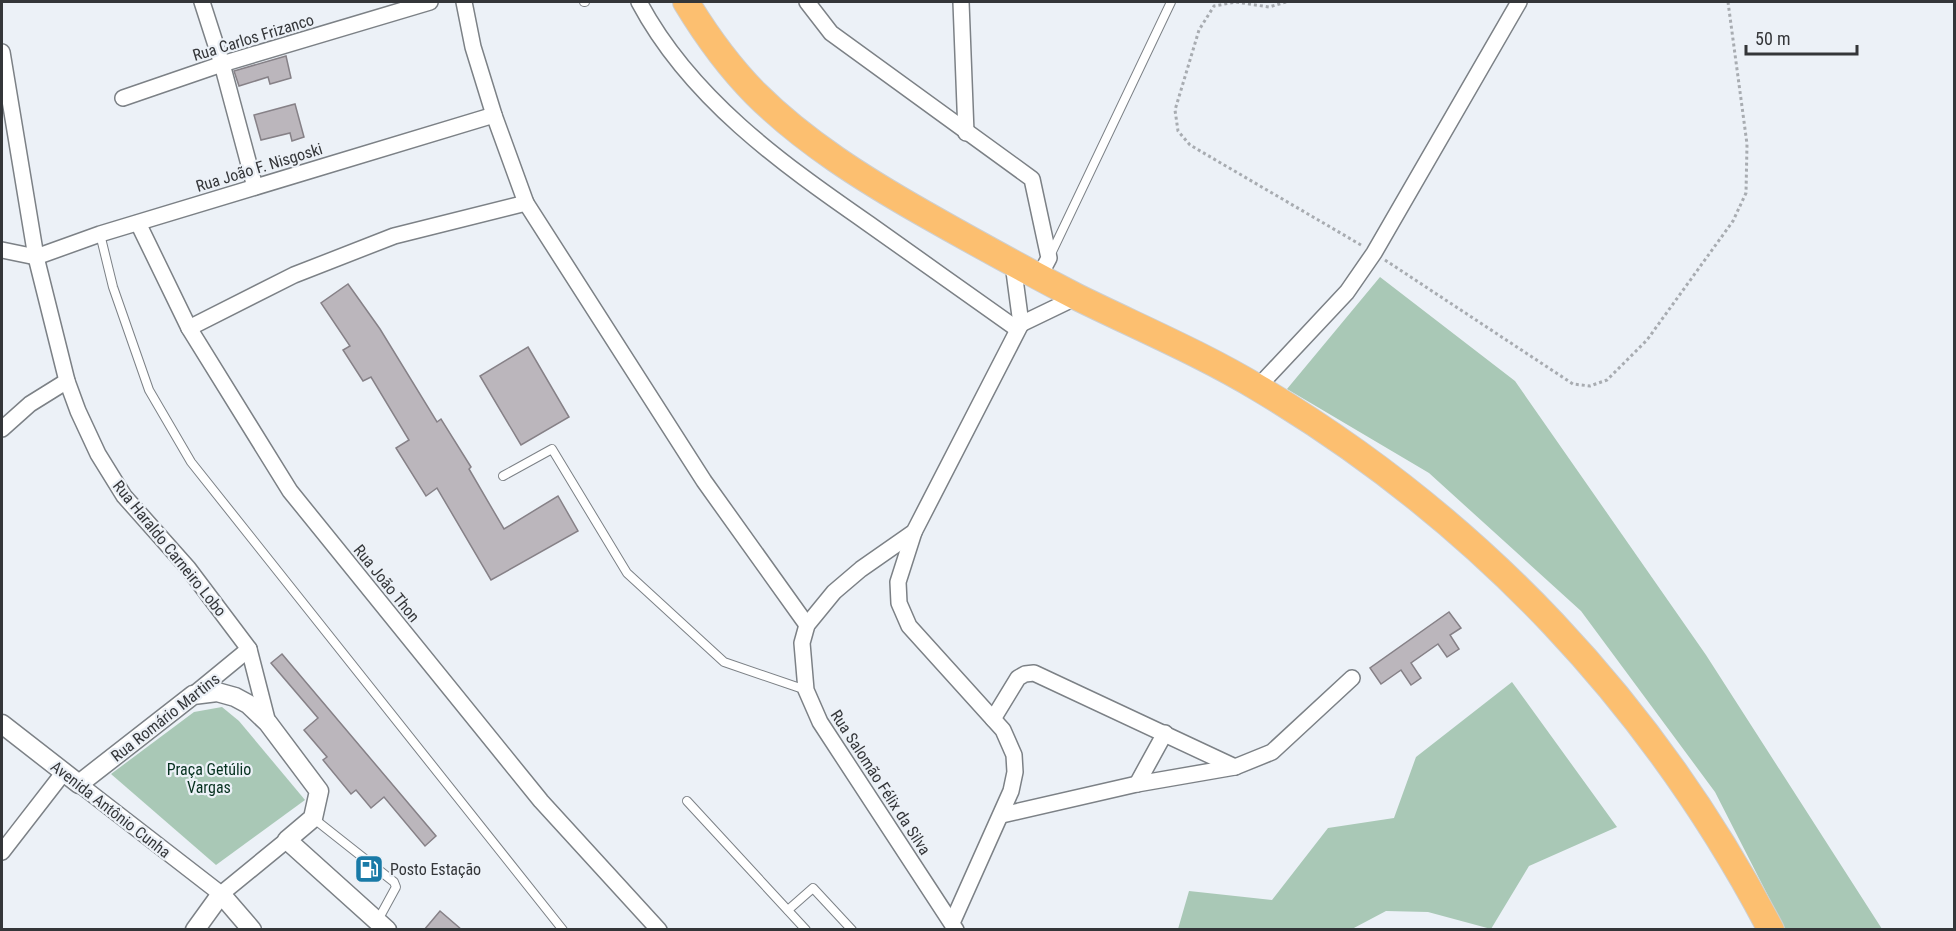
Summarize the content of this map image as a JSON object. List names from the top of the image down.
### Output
{
  "streets": {
    "street": [
      "Rua Carlos Frizanco",
      "Rua João F. Nisgoski",
      "Rua Haraldo Carneiro Lobo",
      "Rua João Thon",
      "Rua Romário Martins",
      "Rua Salomão Félix da Silva",
      "Avenida Antônio Cunha"
    ]
  },
  "crossings": [
    ["Rua João F. Nisgoski", "Rua Haraldo Carneiro Lobo"],
    ["Rua João F. Nisgoski", "Rua João Thon"],
    ["Rua Haraldo Carneiro Lobo", "Rua Romário Martins"],
    ["Rua Romário Martins", "Avenida Antônio Cunha"]
  ],
  "parks": ["Praça Getúlio Vargas"],
  "places": {
    "fuel station": ["Posto Estação"]
  },
  "scale_bar": "50 m"
}
